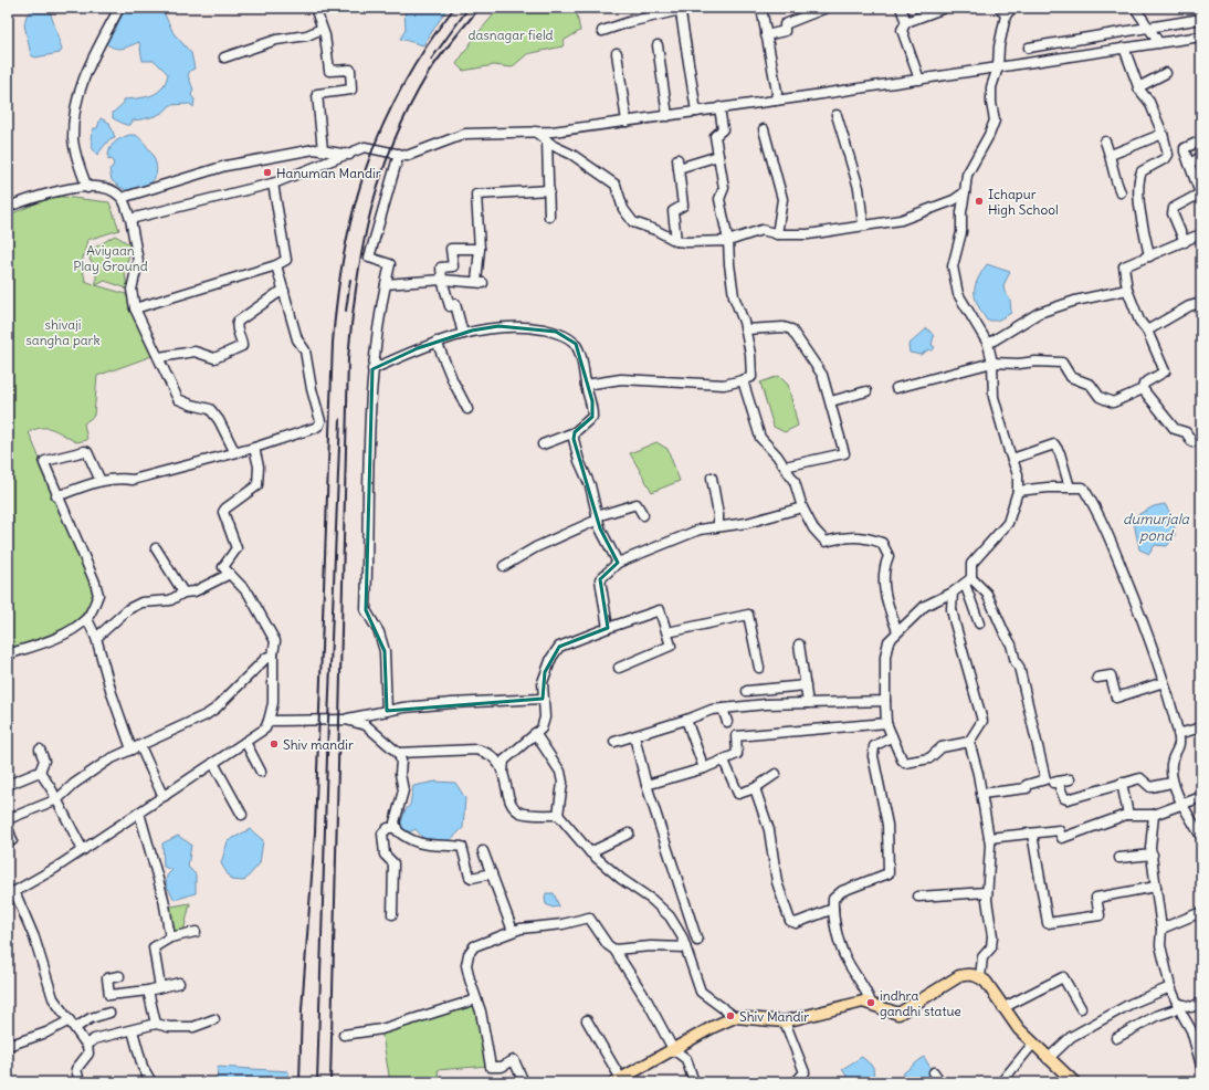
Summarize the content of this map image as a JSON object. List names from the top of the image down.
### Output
{
  "water": ["dumurjala pond"],
  "parks": ["dasnagar field", "Aviyaan Play Ground", "shivaji sangha park"],
  "places": [
    "Hanuman Mandir",
    "Ichapur High School",
    "Shiv mandir",
    "indhra gandhi statue",
    "Shiv Mandir"
  ]
}
